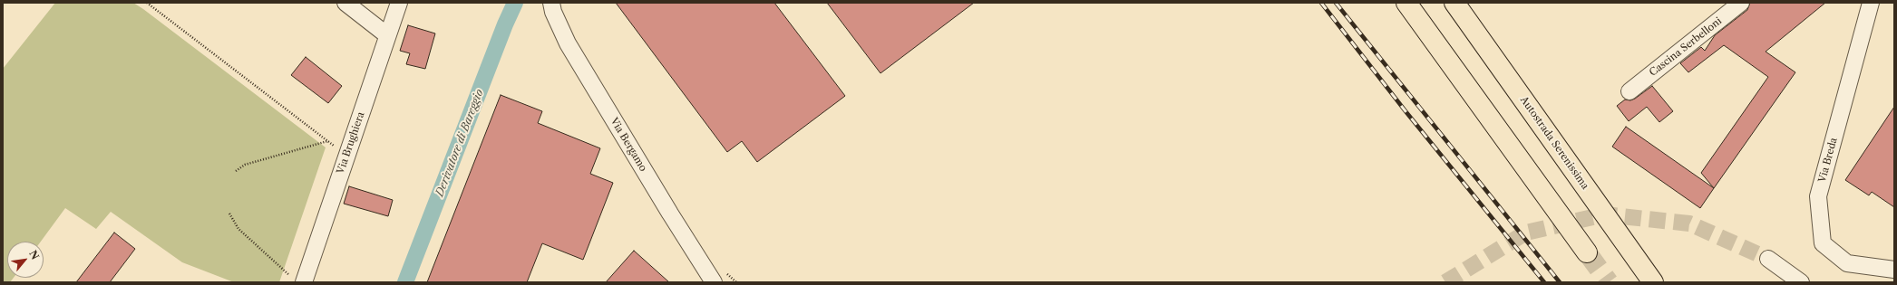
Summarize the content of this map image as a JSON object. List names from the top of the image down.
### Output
{
  "streets": {
    "highway": ["Autostrada Serenissima"],
    "street": [
      "Cascina Serbelloni",
      "Via Brughiera",
      "Via Bergamo",
      "Via Breda"
    ]
  },
  "water": ["Derivatore di Bareggio"],
  "north": "top right"
}
